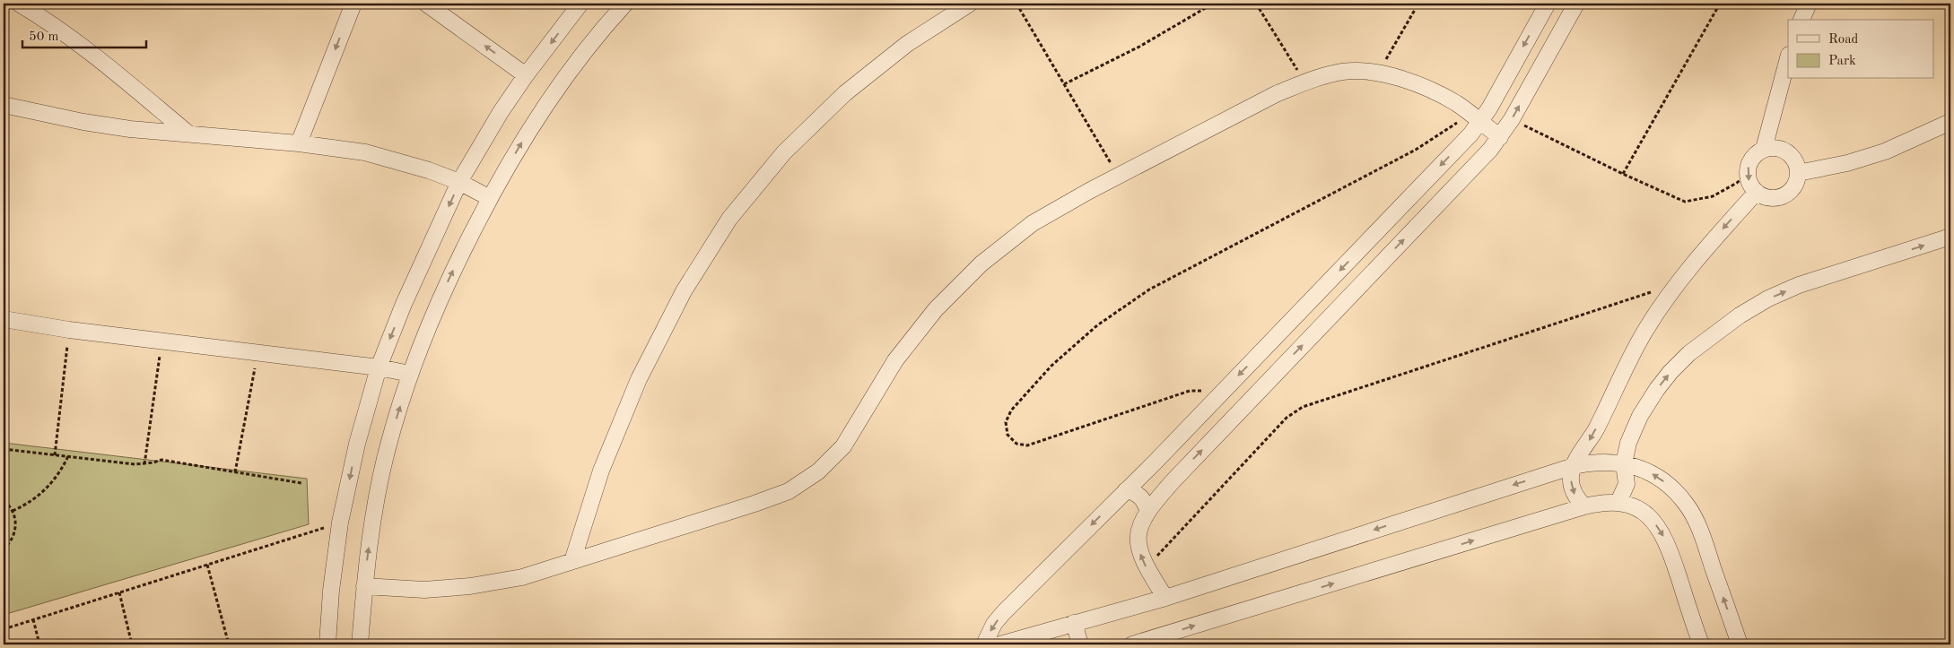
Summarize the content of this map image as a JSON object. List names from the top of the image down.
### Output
{
  "legend": ["Road", "Park"],
  "scale_bar": "50 m"
}
